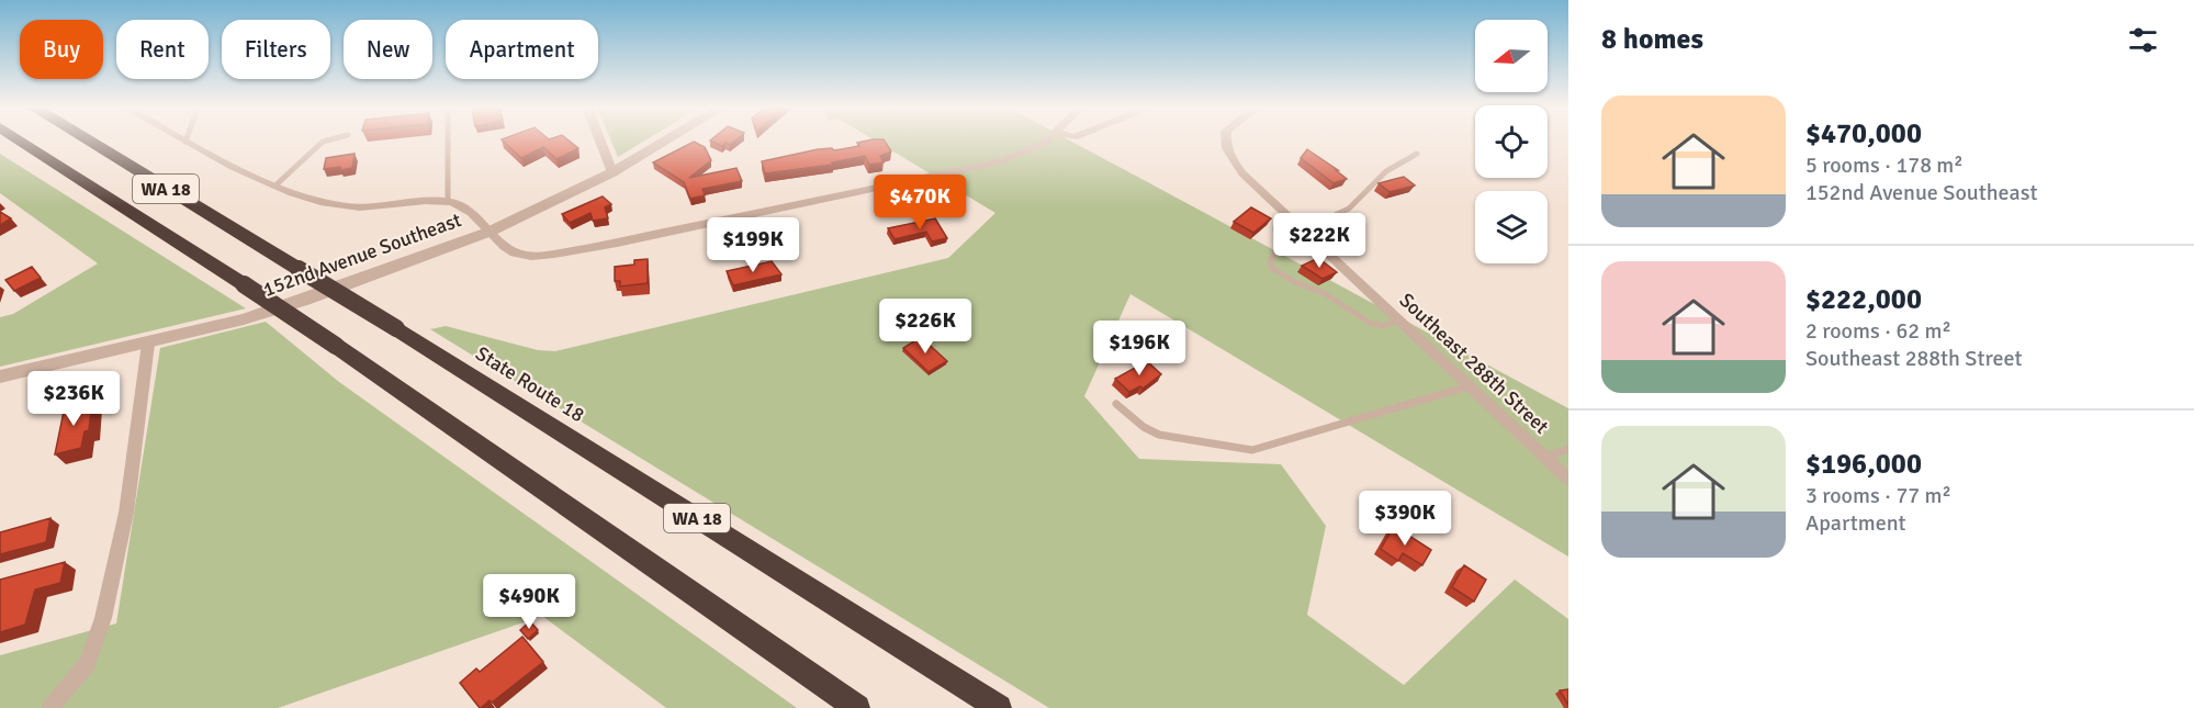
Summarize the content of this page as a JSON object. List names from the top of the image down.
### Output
{
  "streets": {
    "highway": ["WA 18", "State Route 18"],
    "street": ["152nd Avenue Southeast", "Southeast 288th Street"]
  },
  "north": "left",
  "page": {
    "heading": "8 homes",
    "chip": [
      "Buy",
      "Rent",
      "Filters",
      "New",
      "Apartment"
    ],
    "list": [
      {
        "name": "$470,000",
        "note": "5 rooms · 178 m² · 152nd Avenue Southeast"
      },
      {
        "name": "$222,000",
        "note": "2 rooms · 62 m² · Southeast 288th Street"
      },
      {
        "name": "$196,000",
        "note": "3 rooms · 77 m² · Apartment"
      }
    ],
    "price": [
      "$470K",
      "$222K",
      "$199K",
      "$226K",
      "$196K",
      "$236K",
      "$390K",
      "$490K"
    ]
  }
}
